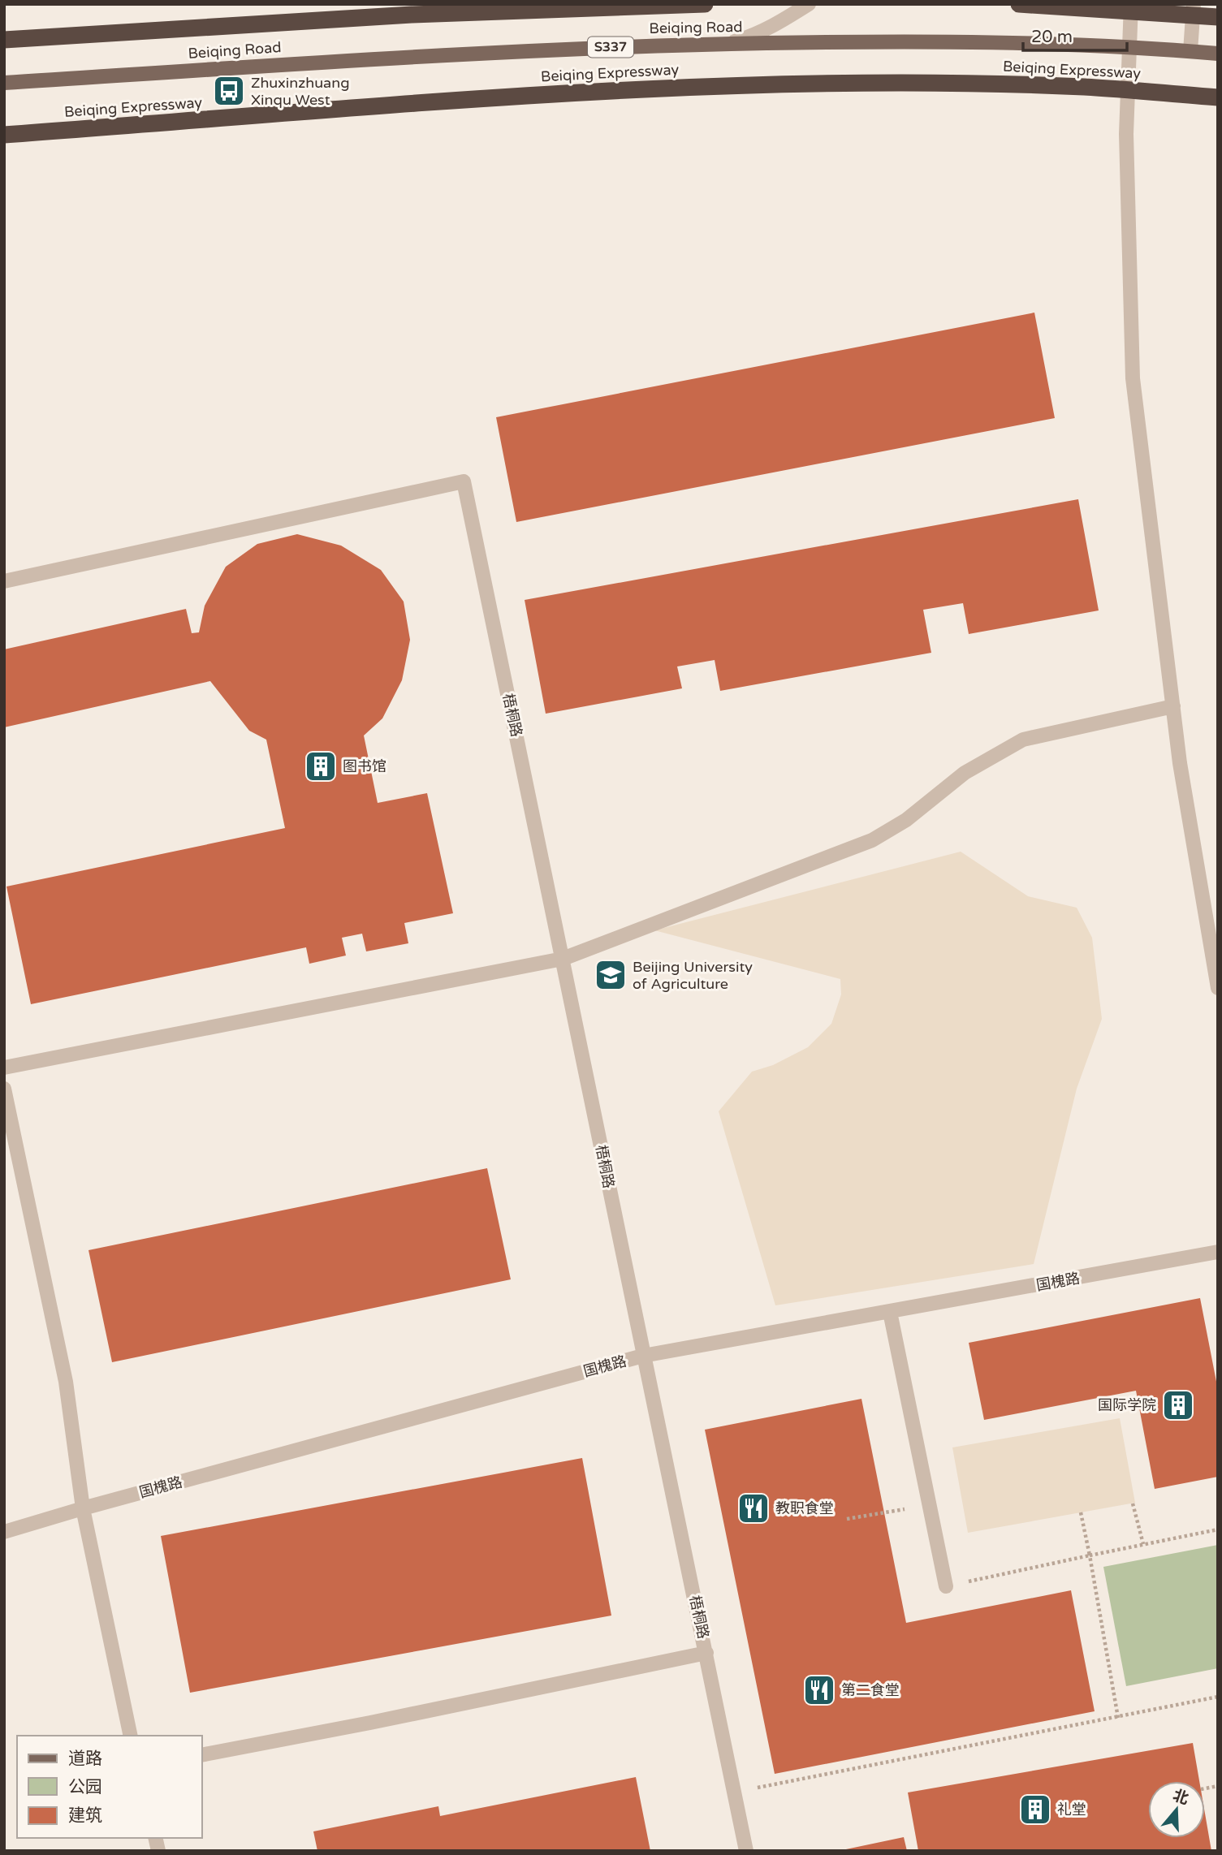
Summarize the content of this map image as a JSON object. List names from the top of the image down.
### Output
{
  "streets": {
    "highway": ["Beiqing Expressway"],
    "main road": ["Beiqing Road", "S337"],
    "street": ["梧桐路", "国槐路"]
  },
  "crossings": [
    ["梧桐路", "国槐路"]
  ],
  "places": {
    "bus stop": ["Zhuxinzhuang Xinqu West"],
    "building": ["图书馆", "国际学院", "礼堂"],
    "school or university": ["Beijing University of Agriculture"],
    "restaurant": ["教职食堂", "第二食堂"]
  },
  "legend": ["道路", "公园", "建筑"],
  "scale_bar": "20 m",
  "north": "top"
}
